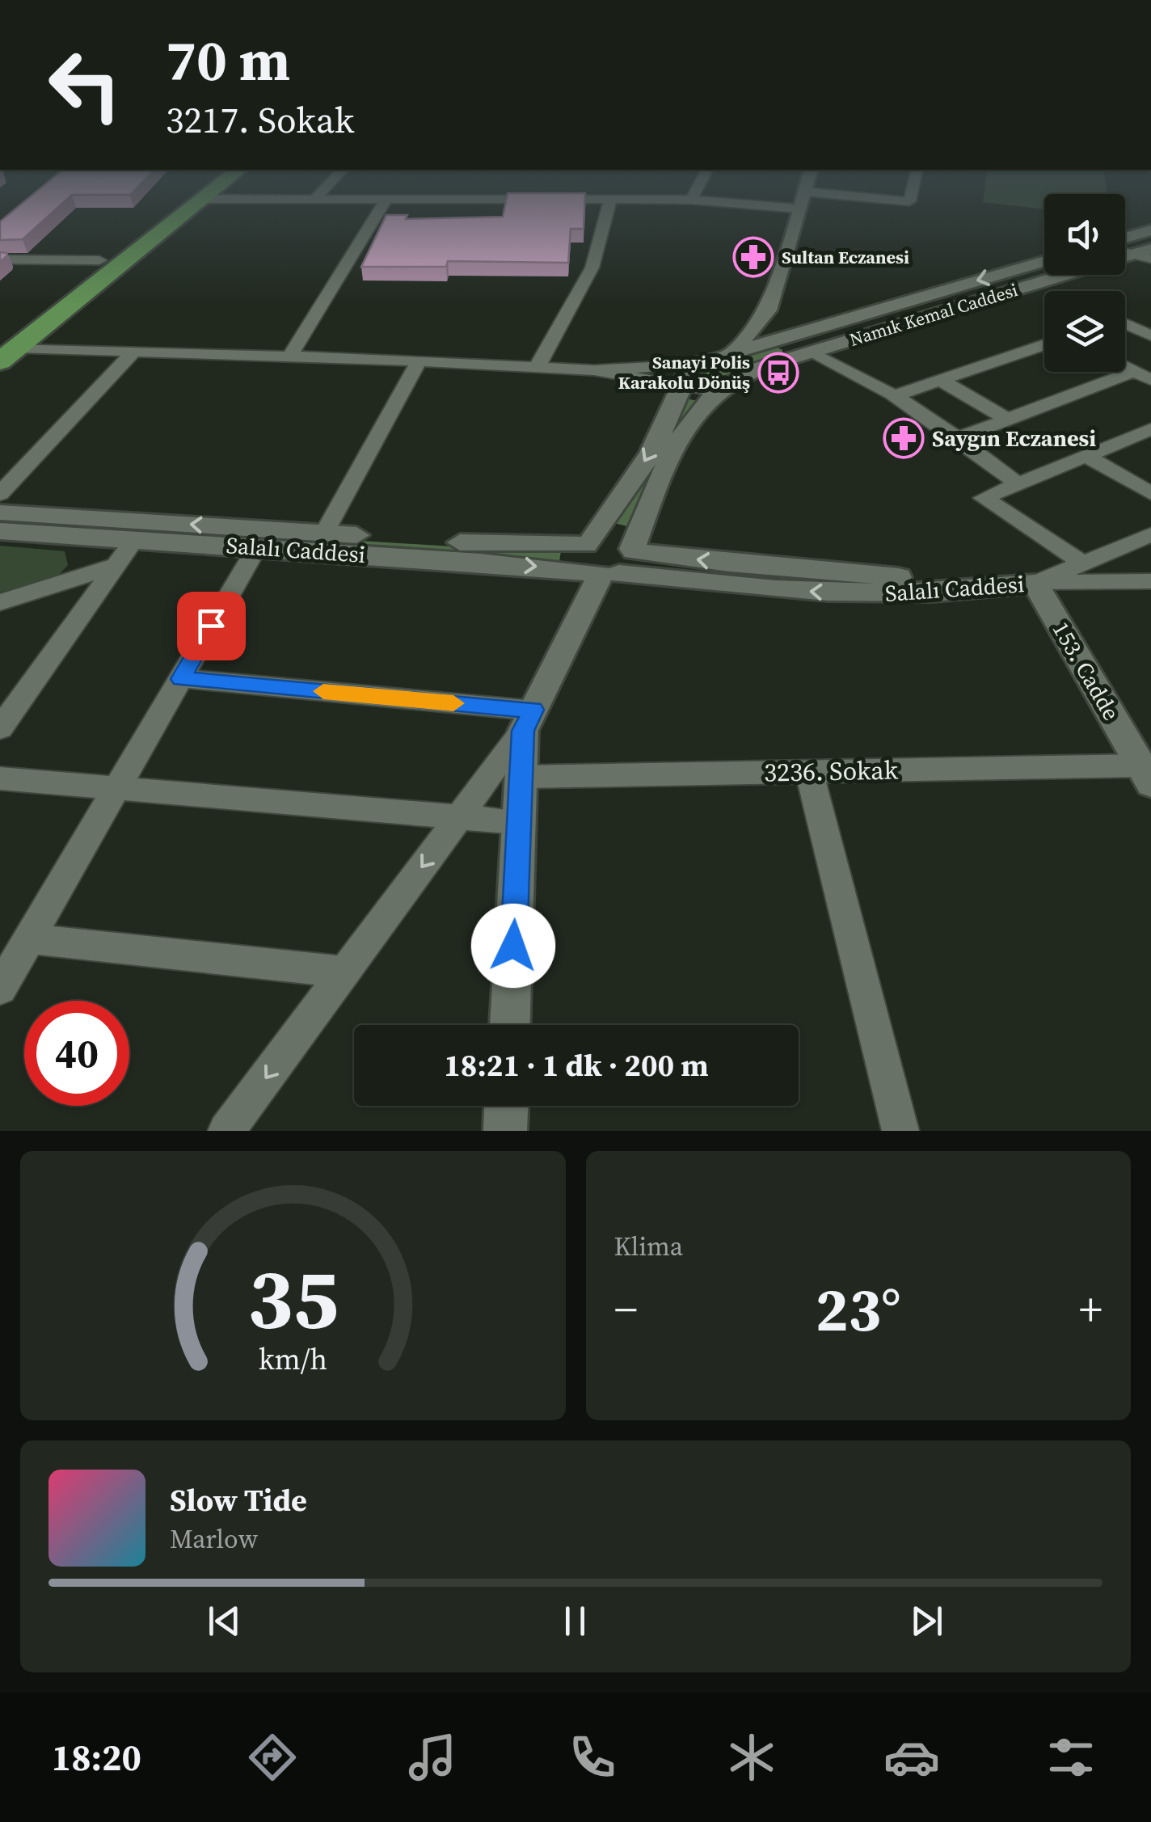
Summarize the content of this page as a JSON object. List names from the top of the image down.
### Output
{
  "streets": {
    "street": [
      "Namık Kemal Caddesi",
      "Salalı Caddesi",
      "153. Cadde",
      "3236. Sokak"
    ]
  },
  "crossings": [
    ["Salalı Caddesi", "153. Cadde"],
    ["153. Cadde", "3236. Sokak"]
  ],
  "places": {
    "pharmacy": ["Sultan Eczanesi", "Saygın Eczanesi"],
    "bus stop": ["Sanayi Polis Karakolu Dönüş"]
  },
  "page": {
    "turn": ["70 m", "3217. Sokak"],
    "limit": "40",
    "trip": "18:21 · 1 dk · 200 m",
    "tile": "Klima",
    "heat": ["−", "23°", "+"],
    "song": ["Slow Tide", "Marlow"],
    "tabs": "18:20",
    "gauge": ["35", "km/h"]
  }
}
